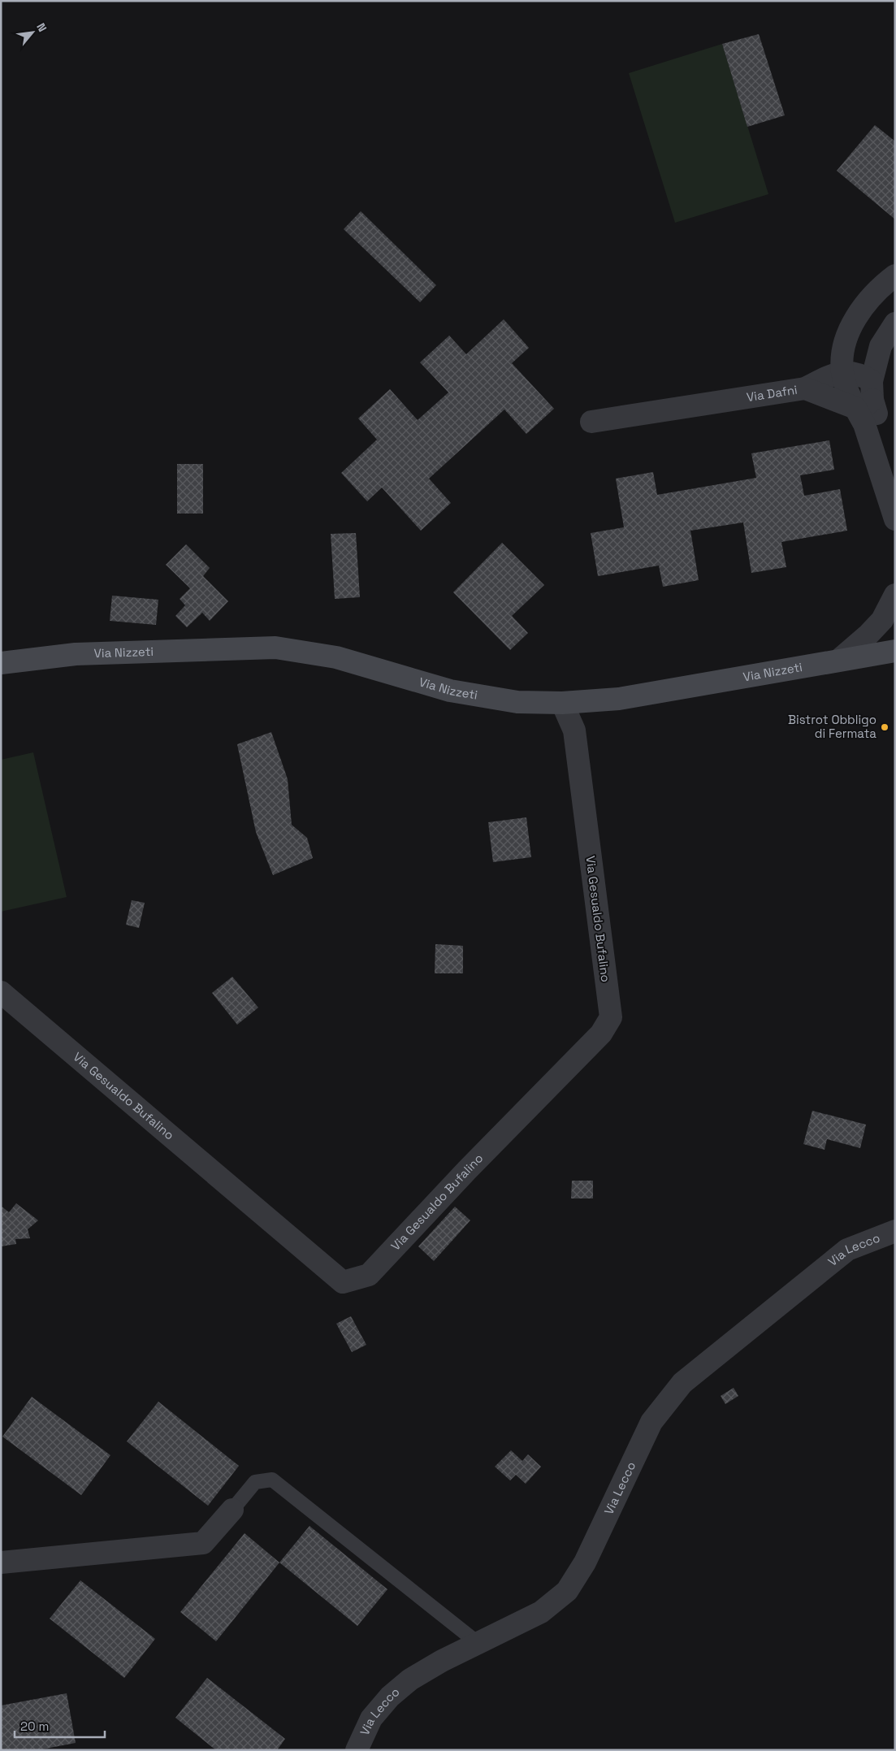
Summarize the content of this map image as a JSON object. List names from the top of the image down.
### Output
{
  "streets": {
    "street": [
      "Via Dafni",
      "Via Nizzeti",
      "Via Gesualdo Bufalino",
      "Via Lecco"
    ]
  },
  "crossings": [
    ["Via Nizzeti", "Via Gesualdo Bufalino"]
  ],
  "places": ["Bistrot Obbligo di Fermata"],
  "scale_bar": "20 m",
  "north": "top right"
}
